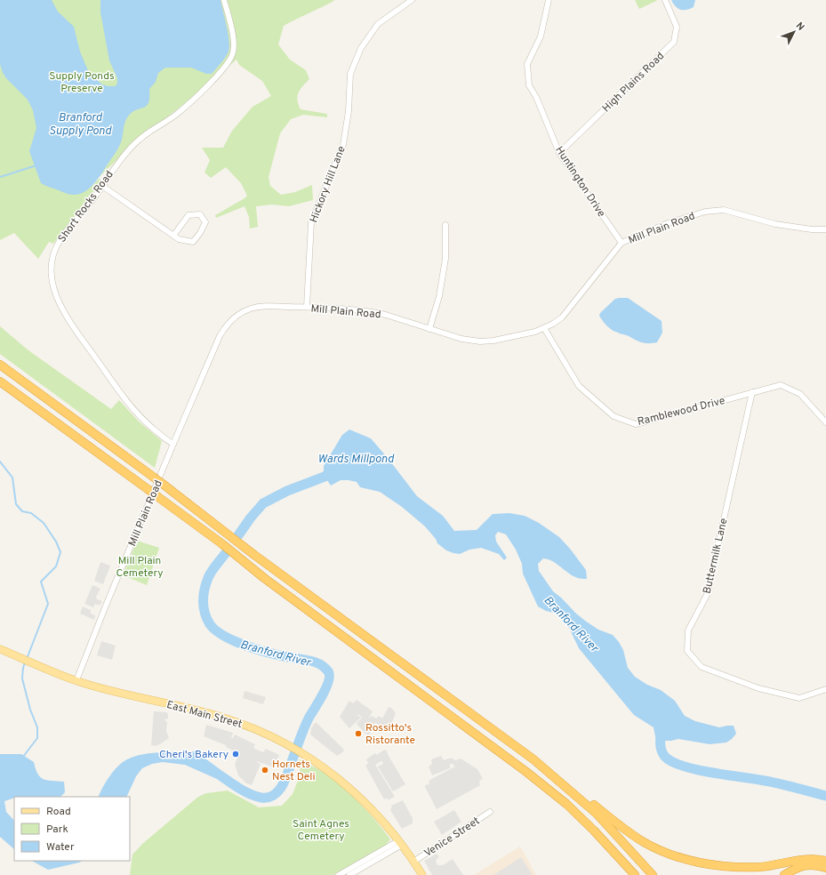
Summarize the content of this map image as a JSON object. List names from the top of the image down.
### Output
{
  "streets": {
    "main road": ["East Main Street"],
    "street": [
      "High Plains Road",
      "Huntington Drive",
      "Hickory Hill Lane",
      "Short Rocks Road",
      "Mill Plain Road",
      "Ramblewood Drive",
      "Buttermilk Lane",
      "Venice Street"
    ]
  },
  "crossings": [
    ["High Plains Road", "Huntington Drive"],
    ["Huntington Drive", "Mill Plain Road"],
    ["Hickory Hill Lane", "Mill Plain Road"],
    ["Short Rocks Road", "Mill Plain Road"],
    ["Mill Plain Road", "Ramblewood Drive"],
    ["Mill Plain Road", "East Main Street"],
    ["Ramblewood Drive", "Buttermilk Lane"],
    ["East Main Street", "Venice Street"]
  ],
  "water": ["Branford Supply Pond", "Wards Millpond", "Branford River"],
  "parks": ["Supply Ponds Preserve", "Mill Plain Cemetery", "Saint Agnes Cemetery"],
  "places": ["Rossitto's Ristorante", "Cheri's Bakery", "Hornets Nest Deli"],
  "legend": ["Road", "Park", "Water"],
  "north": "top right"
}
